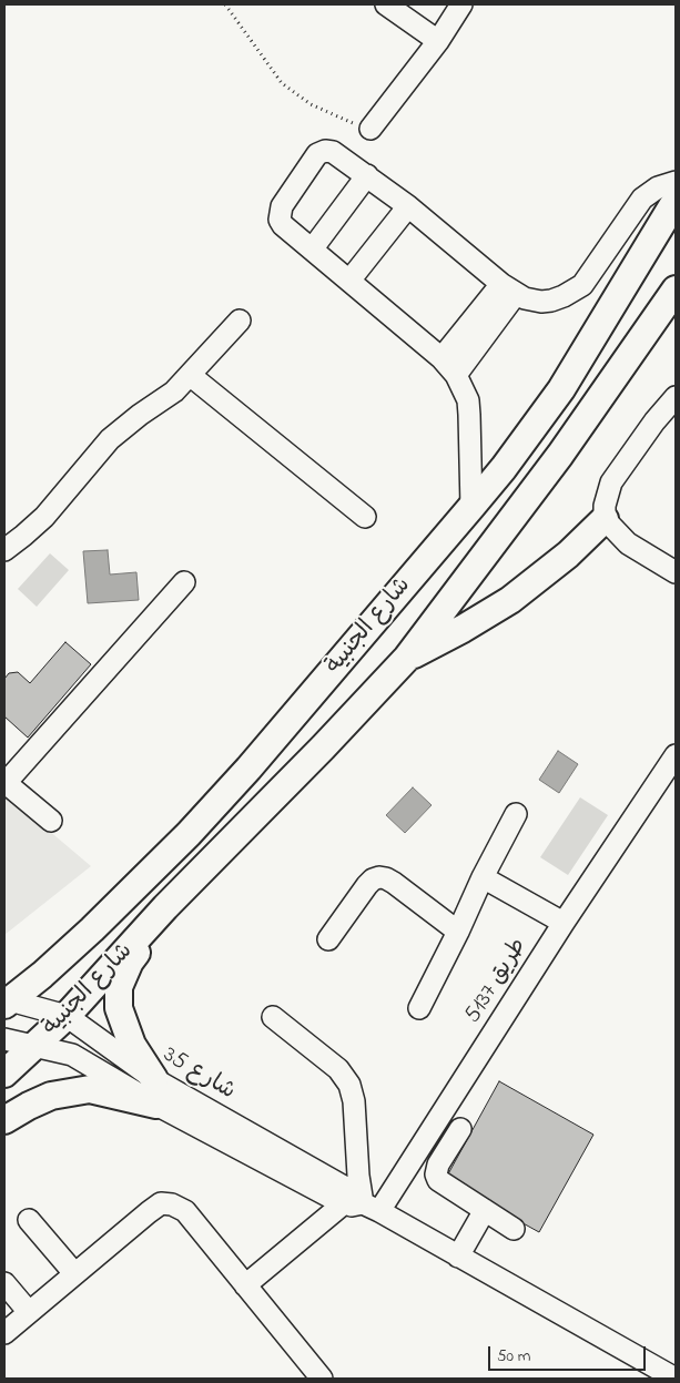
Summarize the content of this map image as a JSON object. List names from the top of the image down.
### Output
{
  "streets": {
    "main road": ["شارع الجنبية"],
    "street": ["طريق 5137", "شارع 35"]
  },
  "crossings": [
    ["شارع الجنبية", "شارع 35"],
    ["طريق 5137", "شارع 35"]
  ],
  "scale_bar": "50 m"
}
